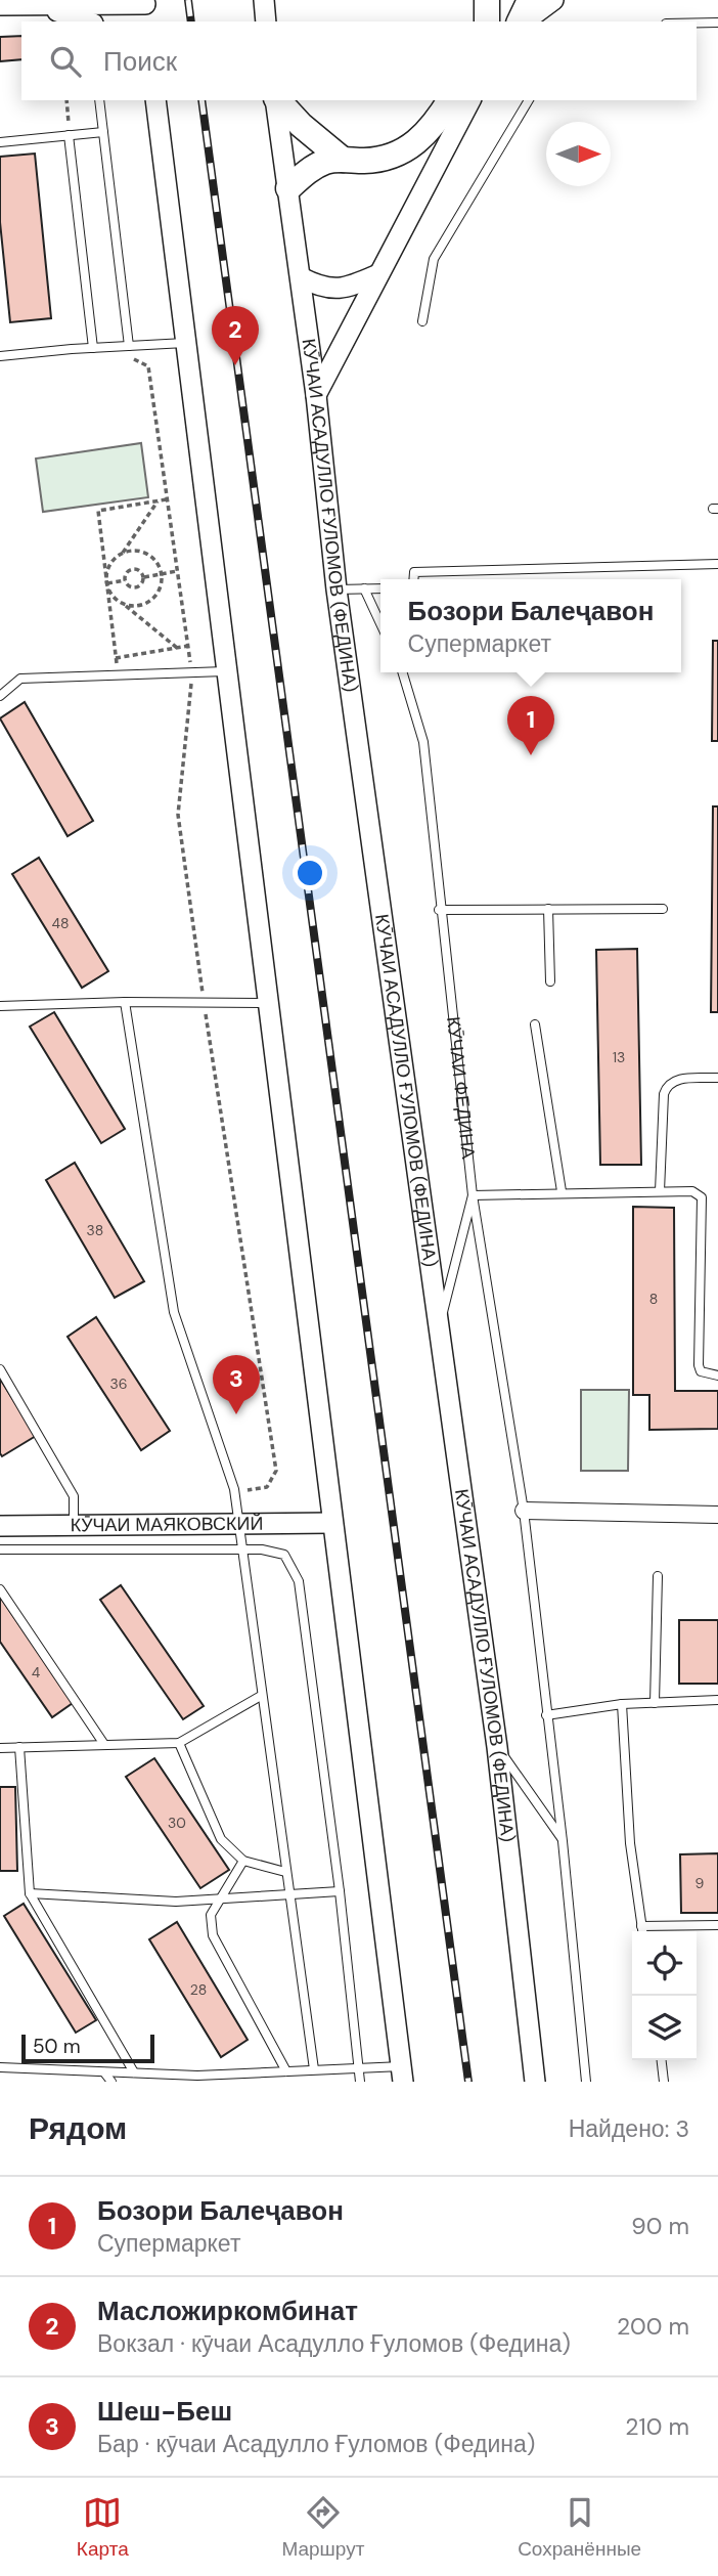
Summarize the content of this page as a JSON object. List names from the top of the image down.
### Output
{
  "streets": {
    "street": ["КӮЧАИ АСАДУЛЛО ҒУЛОМОВ (ФЕДИНА)", "КӮЧАИ МАЯКОВСКИЙ"],
    "lane": ["КӮЧАИ ФЕДИНА"]
  },
  "house_numbers": [
    "48",
    "13",
    "38",
    "8",
    "36",
    "4",
    "30",
    "9",
    "28"
  ],
  "scale_bar": "50 m",
  "north": "right",
  "page": {
    "search": "Поиск",
    "pins": ["2", "1", "3"],
    "popup": ["Бозори Балеҷавон", "Супермаркет"],
    "scale": "50 m",
    "heading": ["Рядом", "Найдено: 3"],
    "list": [
      {
        "mark": "1",
        "name": "Бозори Балеҷавон",
        "note": "Супермаркет",
        "value": "90 m"
      },
      {
        "mark": "2",
        "name": "Масложиркомбинат",
        "note": "Вокзал · кӯчаи Асадулло Ғуломов (Федина)",
        "value": "200 m"
      },
      {
        "mark": "3",
        "name": "Шеш-Беш",
        "note": "Бар · кӯчаи Асадулло Ғуломов (Федина)",
        "value": "210 m"
      }
    ],
    "nav": ["Карта", "Маршрут", "Сохранённые"]
  }
}
